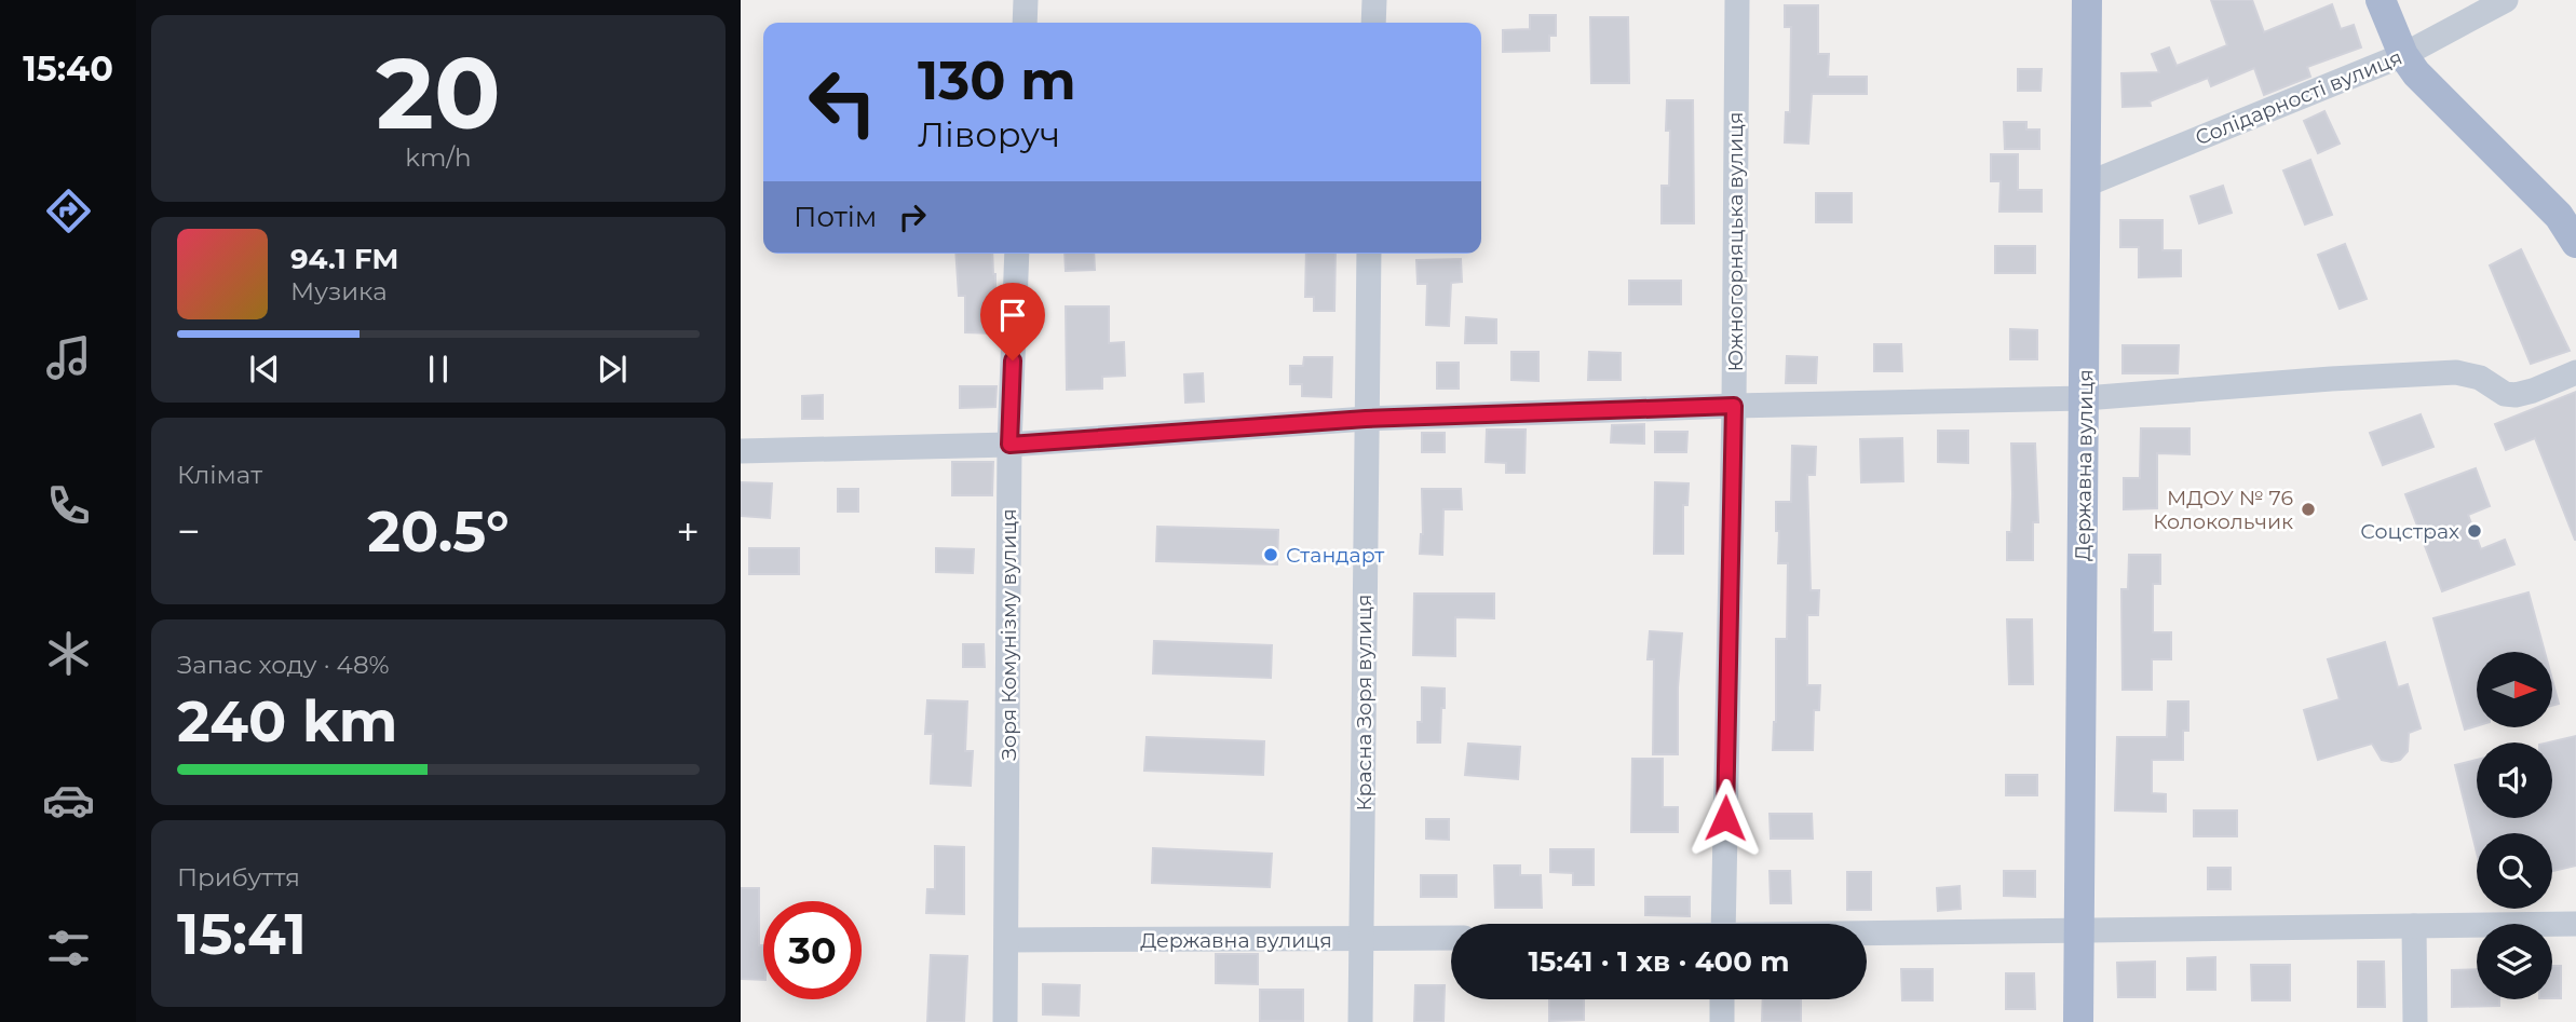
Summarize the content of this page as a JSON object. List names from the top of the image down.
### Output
{
  "streets": {
    "main road": ["Державна вулиця"],
    "street": [
      "Солідарності вулиця",
      "Южногорняцька вулиця",
      "Зоря Комунізму вулиця",
      "Красна Зоря вулиця"
    ]
  },
  "crossings": [
    ["Солідарності вулиця", "Державна вулиця"],
    ["Державна вулиця", "Зоря Комунізму вулиця"],
    ["Державна вулиця", "Красна Зоря вулиця"]
  ],
  "places": ["МДОУ № 76 Колокольчик", "Соцстрах", "Стандарт"],
  "north": "right",
  "page": {
    "tabs": "15:40",
    "tile": [
      ["20", "km/h"],
      "Клімат",
      ["Запас ходу · 48%", "240 km"],
      ["Прибуття", "15:41"]
    ],
    "turn": ["130 m", "Ліворуч"],
    "then": "Потім",
    "song": ["94.1 FM", "Музика"],
    "heat": ["−", "20.5°", "+"],
    "limit": "30",
    "trip": "15:41 · 1 хв · 400 m"
  }
}
